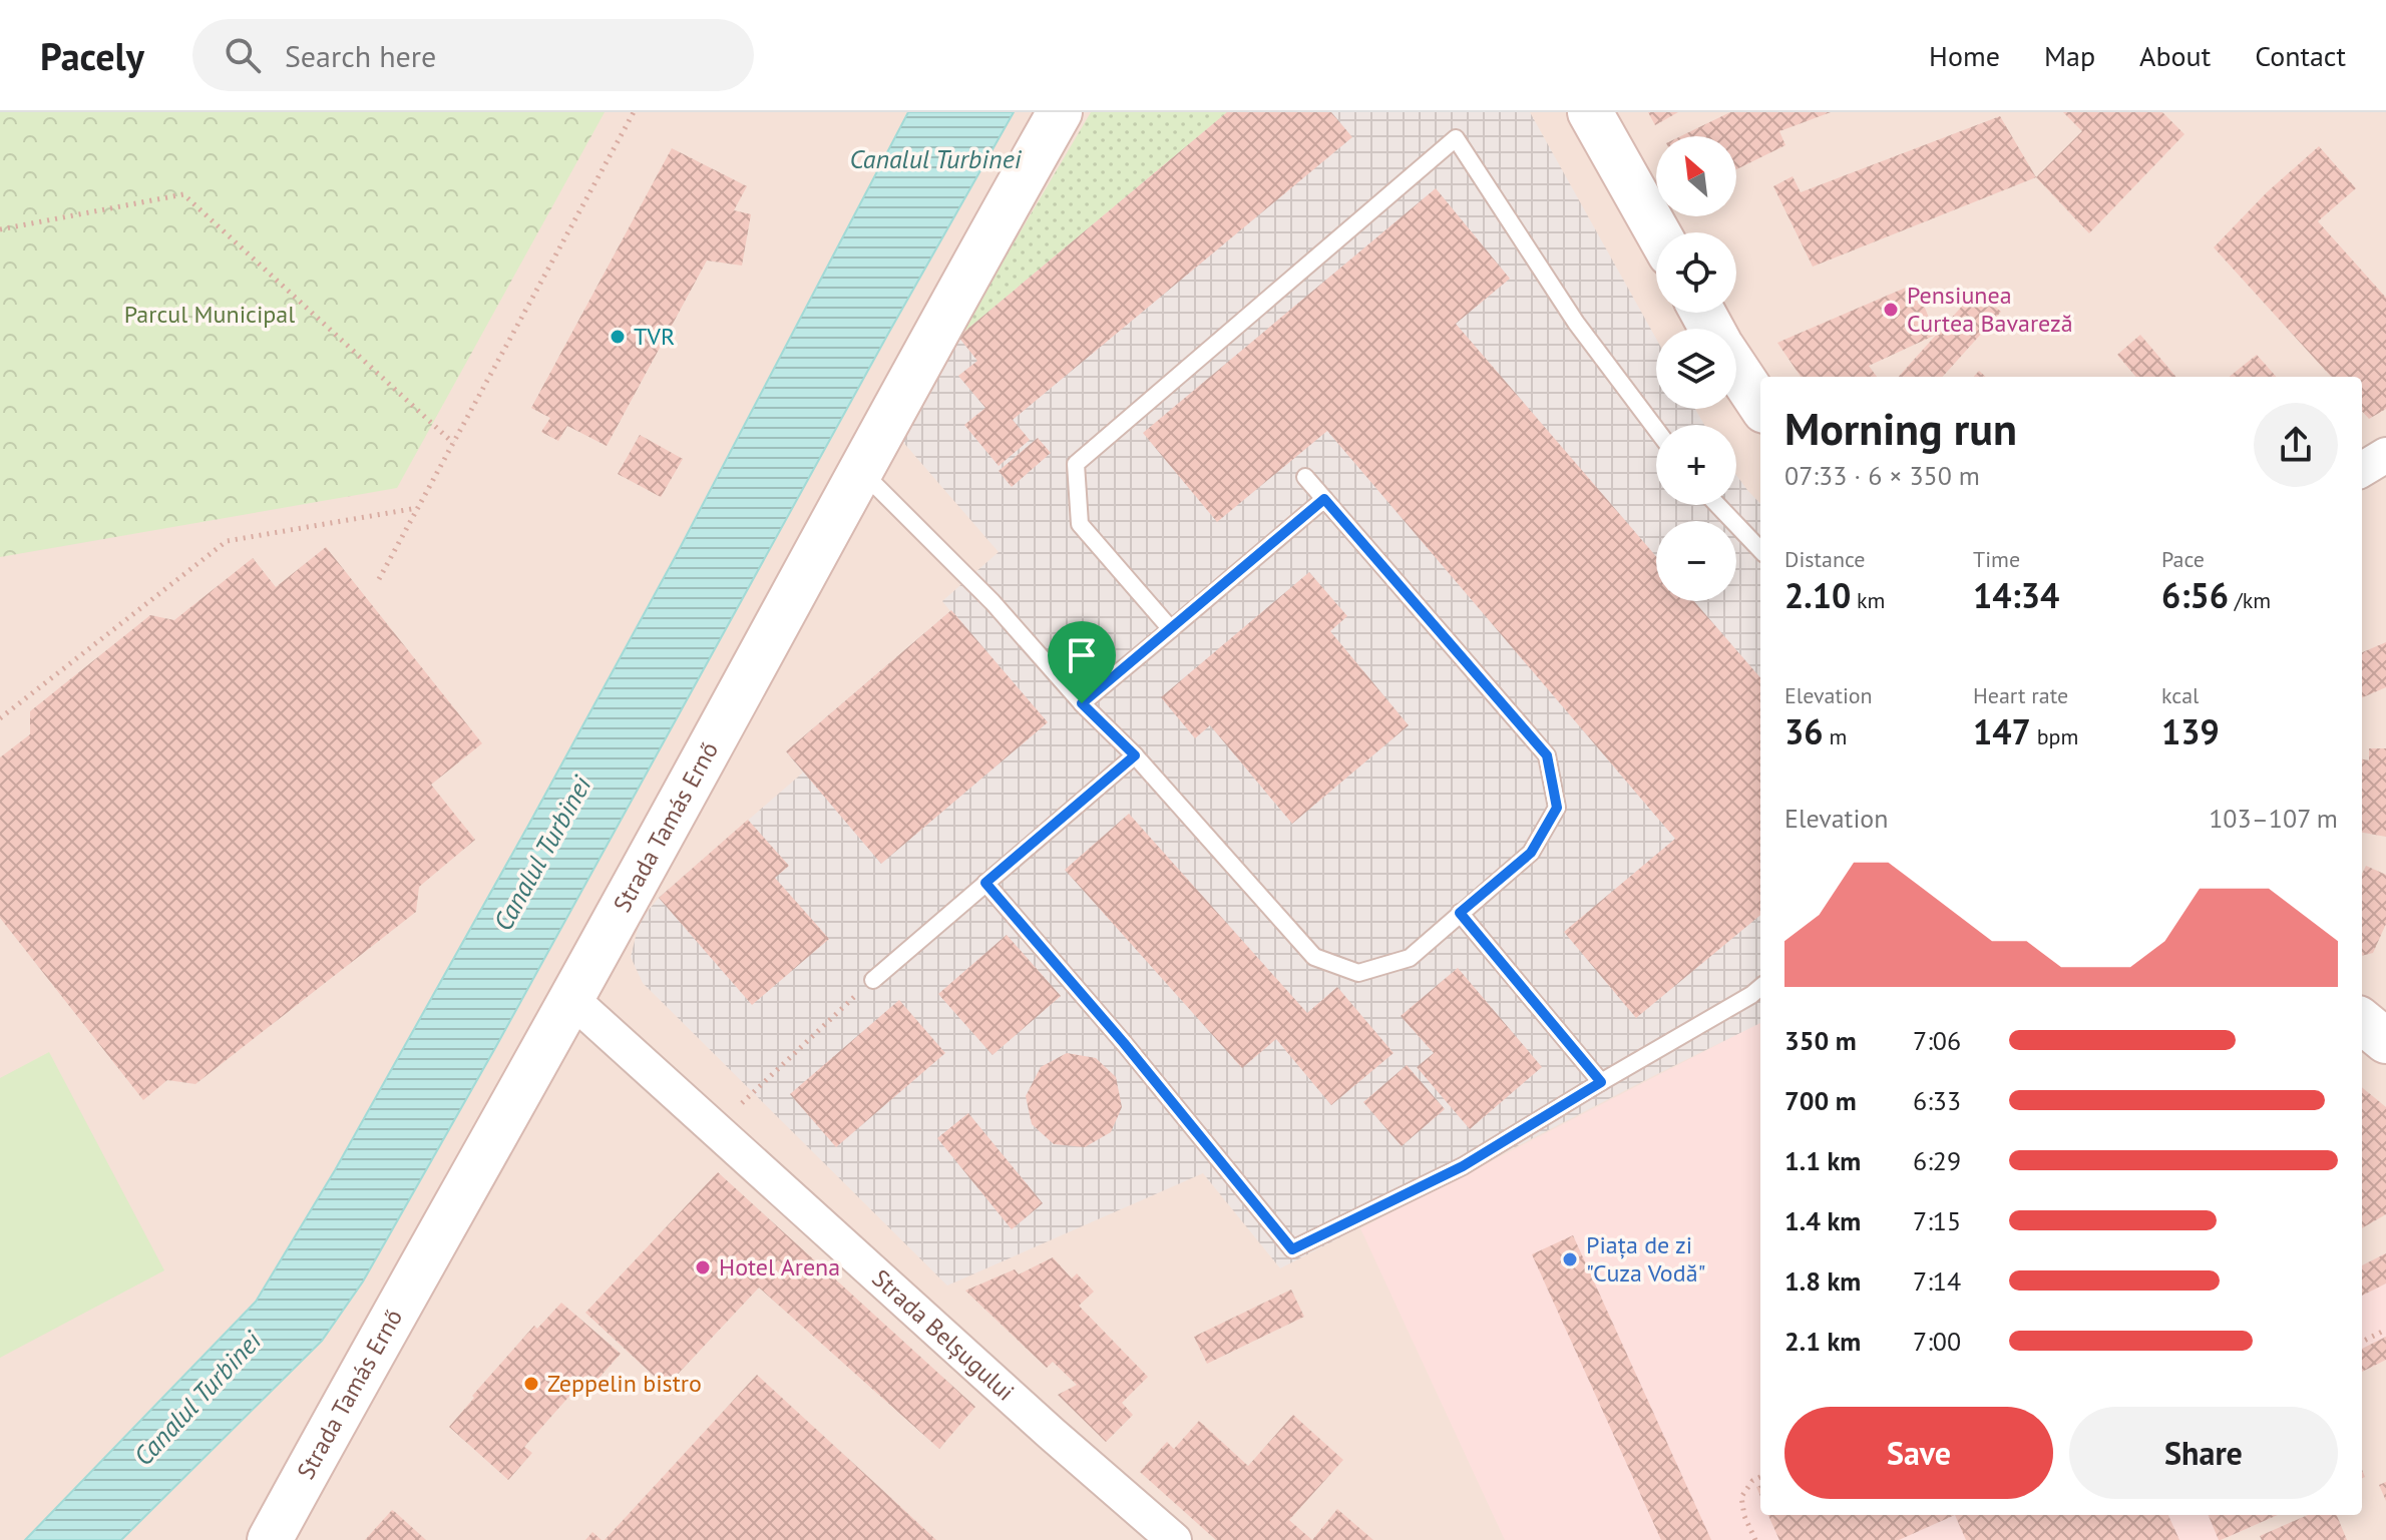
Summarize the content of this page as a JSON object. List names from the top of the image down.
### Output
{
  "streets": {
    "main road": ["Strada Tamás Ernő"],
    "street": ["Strada Belșugului"]
  },
  "crossings": [
    ["Strada Tamás Ernő", "Strada Belșugului"]
  ],
  "water": ["Canalul Turbinei"],
  "parks": ["Parcul Municipal"],
  "places": [
    "Pensiunea Curtea Bavareză",
    "TVR",
    "Piața de zi \"Cuza Vodă\"",
    "Hotel Arena",
    "Zeppelin bistro"
  ],
  "north": "top left",
  "page": {
    "header": "Pacely",
    "search": "Search here",
    "nav": [
      "Home",
      "Map",
      "About",
      "Contact"
    ],
    "map_buttons": ["+", "−"],
    "heading": ["Morning run", "07:33 · 6 × 350 m"],
    "stats": [
      ["Distance", "2.10 km"],
      ["Time", "14:34"],
      ["Pace", "6:56 /km"],
      ["Elevation", "36 m"],
      ["Heart rate", "147 bpm"],
      ["kcal", "139"]
    ],
    "chart": ["Elevation", "103–107 m"],
    "list": [
      {
        "name": "350 m",
        "note": "7:06"
      },
      {
        "name": "700 m",
        "note": "6:33"
      },
      {
        "name": "1.1 km",
        "note": "6:29"
      },
      {
        "name": "1.4 km",
        "note": "7:15"
      },
      {
        "name": "1.8 km",
        "note": "7:14"
      },
      {
        "name": "2.1 km",
        "note": "7:00"
      }
    ],
    "buttons": ["Save", "Share"]
  }
}
